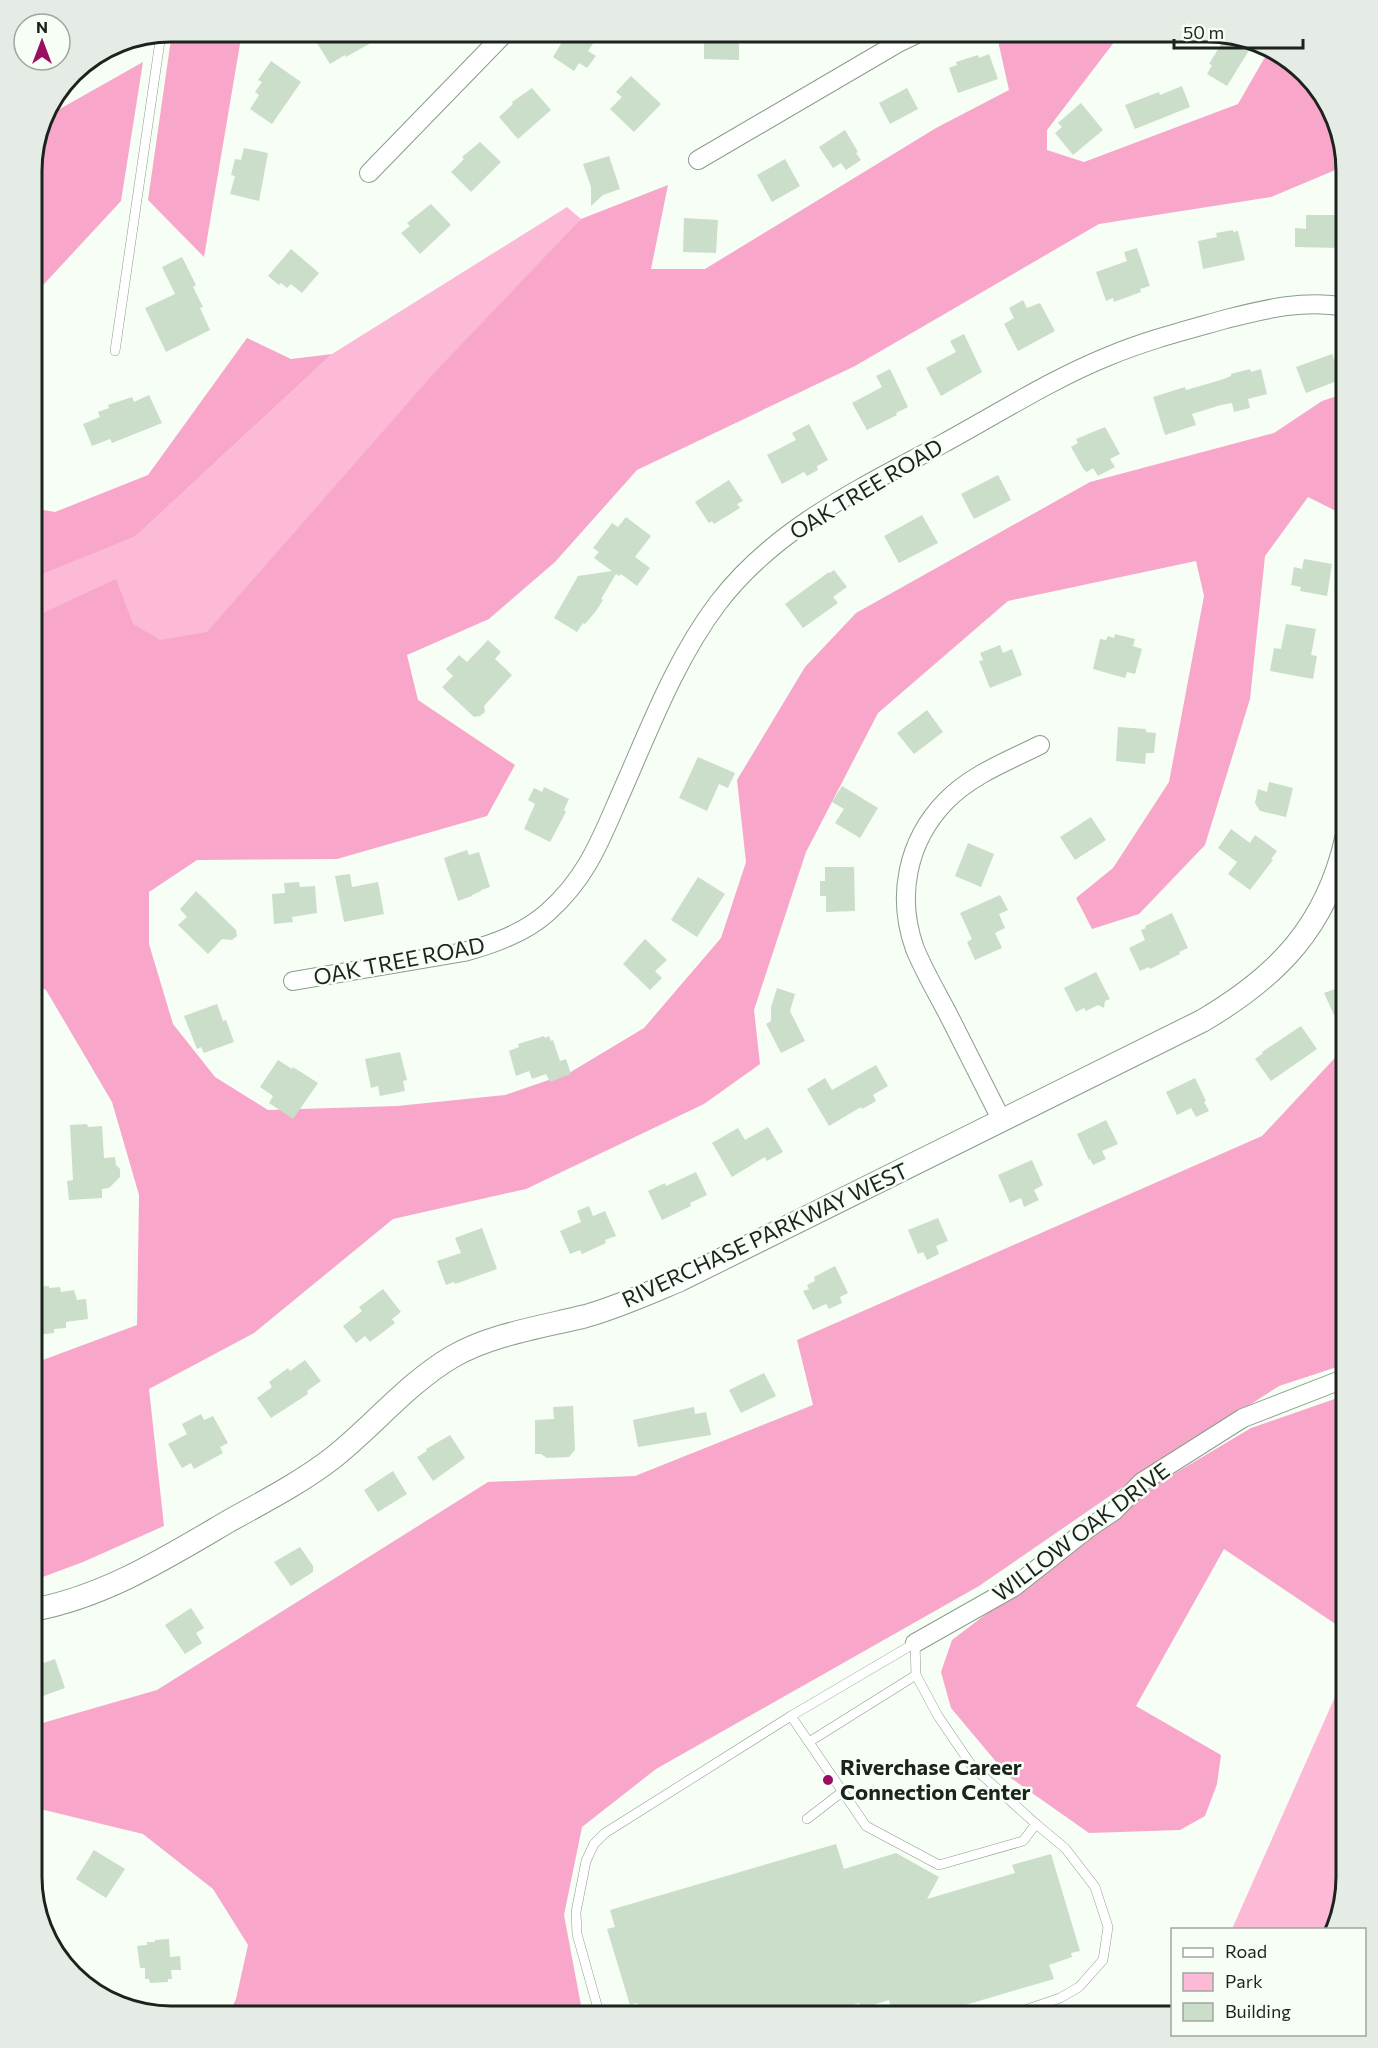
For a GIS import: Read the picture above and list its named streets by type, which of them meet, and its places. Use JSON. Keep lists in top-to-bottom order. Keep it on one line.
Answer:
{"streets":{"street":["OAK TREE ROAD","RIVERCHASE PARKWAY WEST","WILLOW OAK DRIVE"]},"places":["Riverchase Career Connection Center"],"legend":["Road","Park","Building"],"scale_bar":"50 m","north":"top"}
